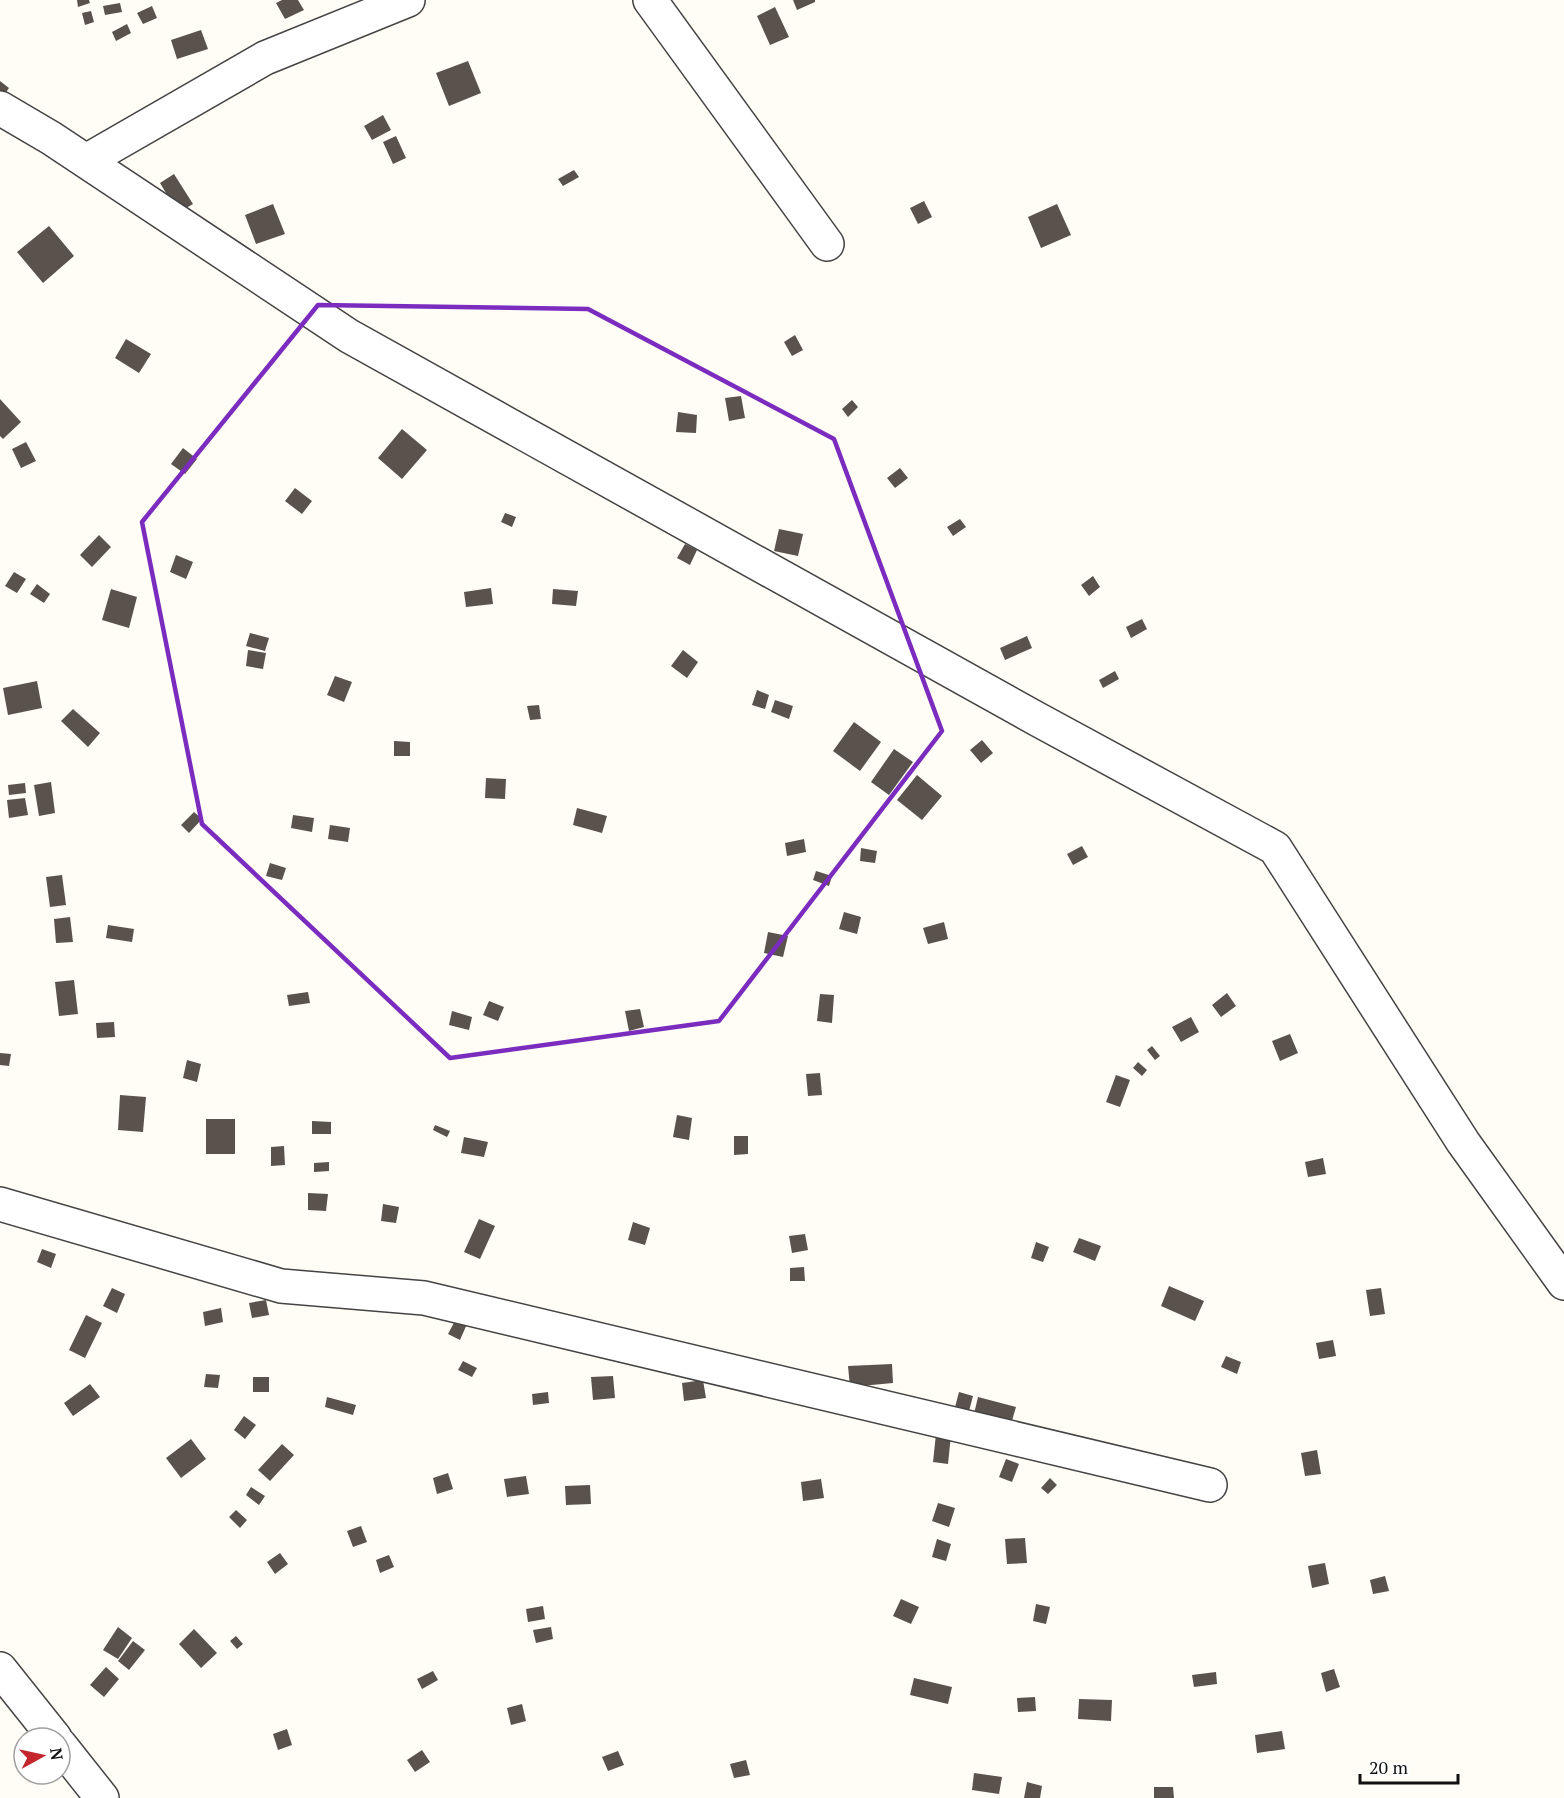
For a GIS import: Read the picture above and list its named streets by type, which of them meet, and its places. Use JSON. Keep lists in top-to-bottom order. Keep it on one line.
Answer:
{"scale_bar":"20 m","north":"right"}
